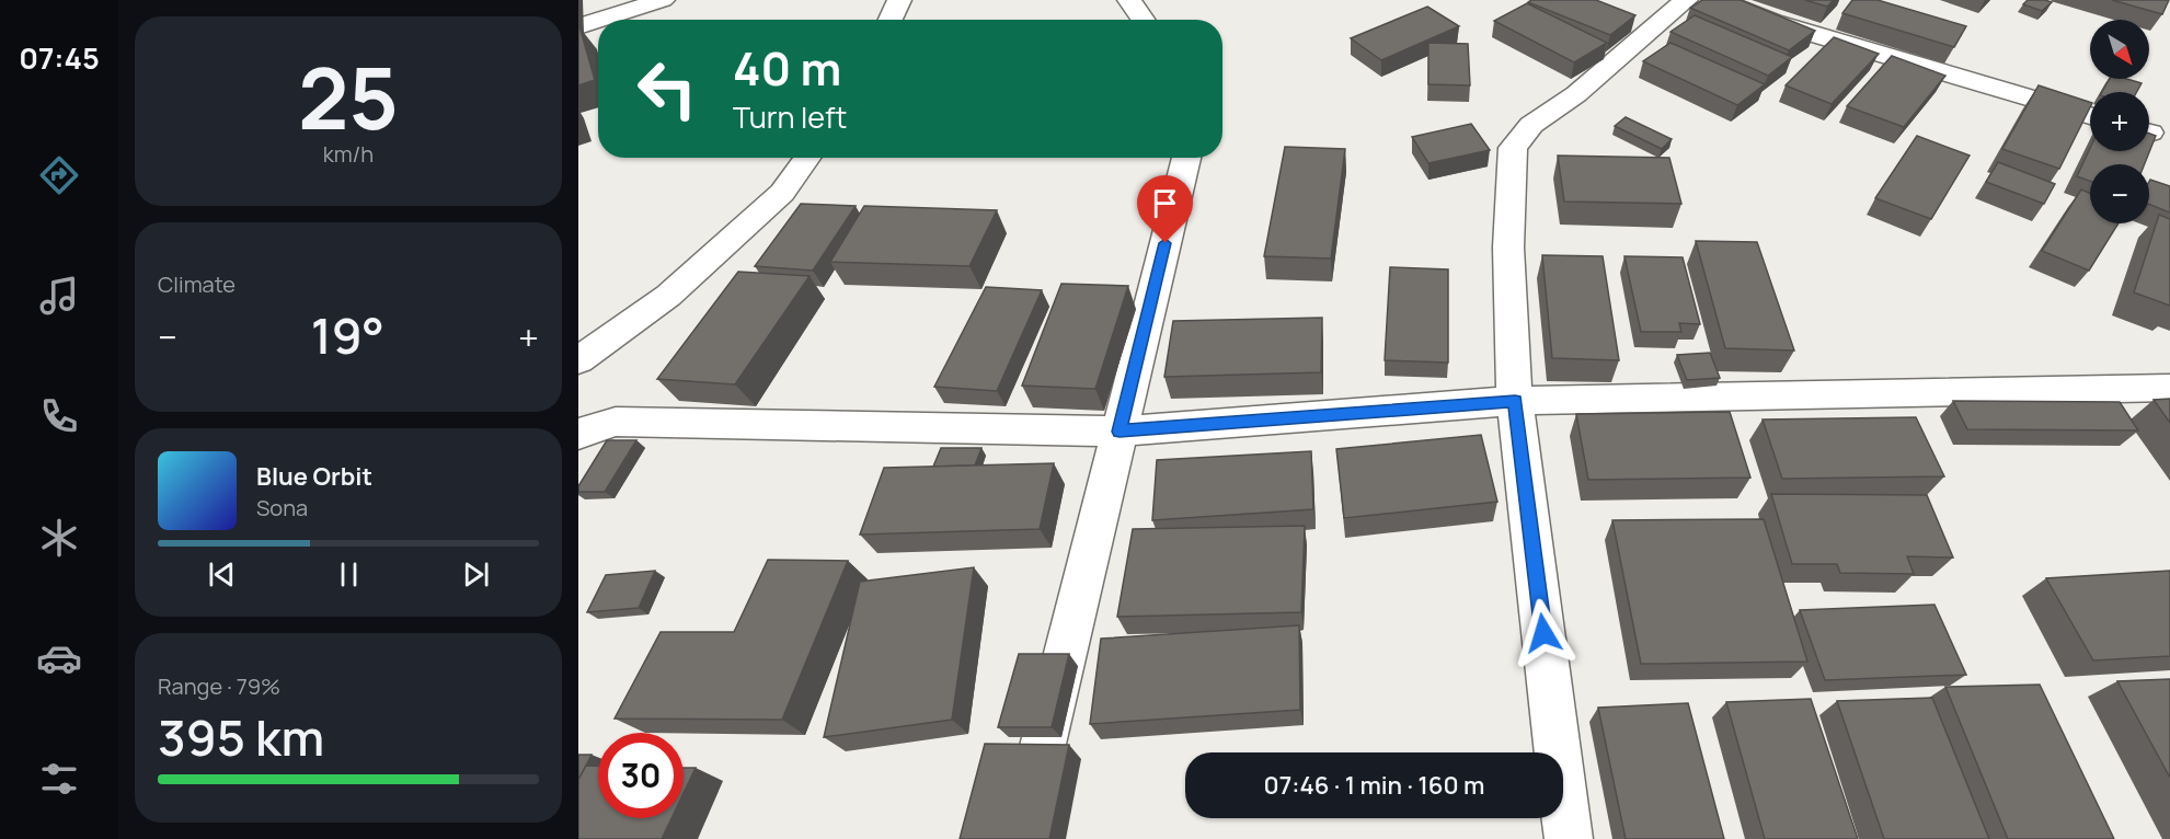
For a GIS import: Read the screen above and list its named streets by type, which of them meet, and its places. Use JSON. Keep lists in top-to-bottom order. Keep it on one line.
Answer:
{"north":"bottom right","page":{"tabs":"07:45","tile":[["25","km/h"],"Climate",["Range · 79%","395 km"]],"map_buttons":["+","−"],"turn":["40 m","Turn left"],"heat":["−","19°","+"],"song":["Blue Orbit","Sona"],"limit":"30","trip":"07:46 · 1 min · 160 m"}}
